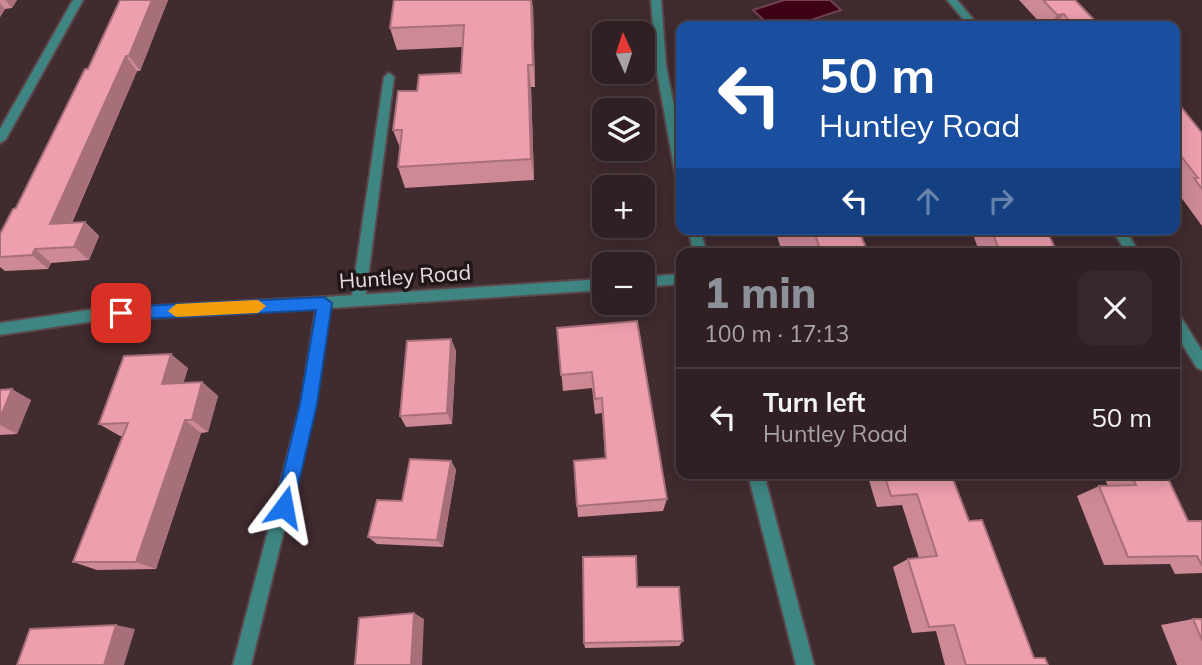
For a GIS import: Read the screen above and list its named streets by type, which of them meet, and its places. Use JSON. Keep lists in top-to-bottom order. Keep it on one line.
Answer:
{"streets":{"street":["Huntley Road"]},"north":"top","page":{"map_buttons":["+","−"],"turn":["50 m","Huntley Road"],"heading":["1 min","100 m · 17:13"],"list":[{"name":"Turn left","note":"Huntley Road","value":"50 m"}]}}
